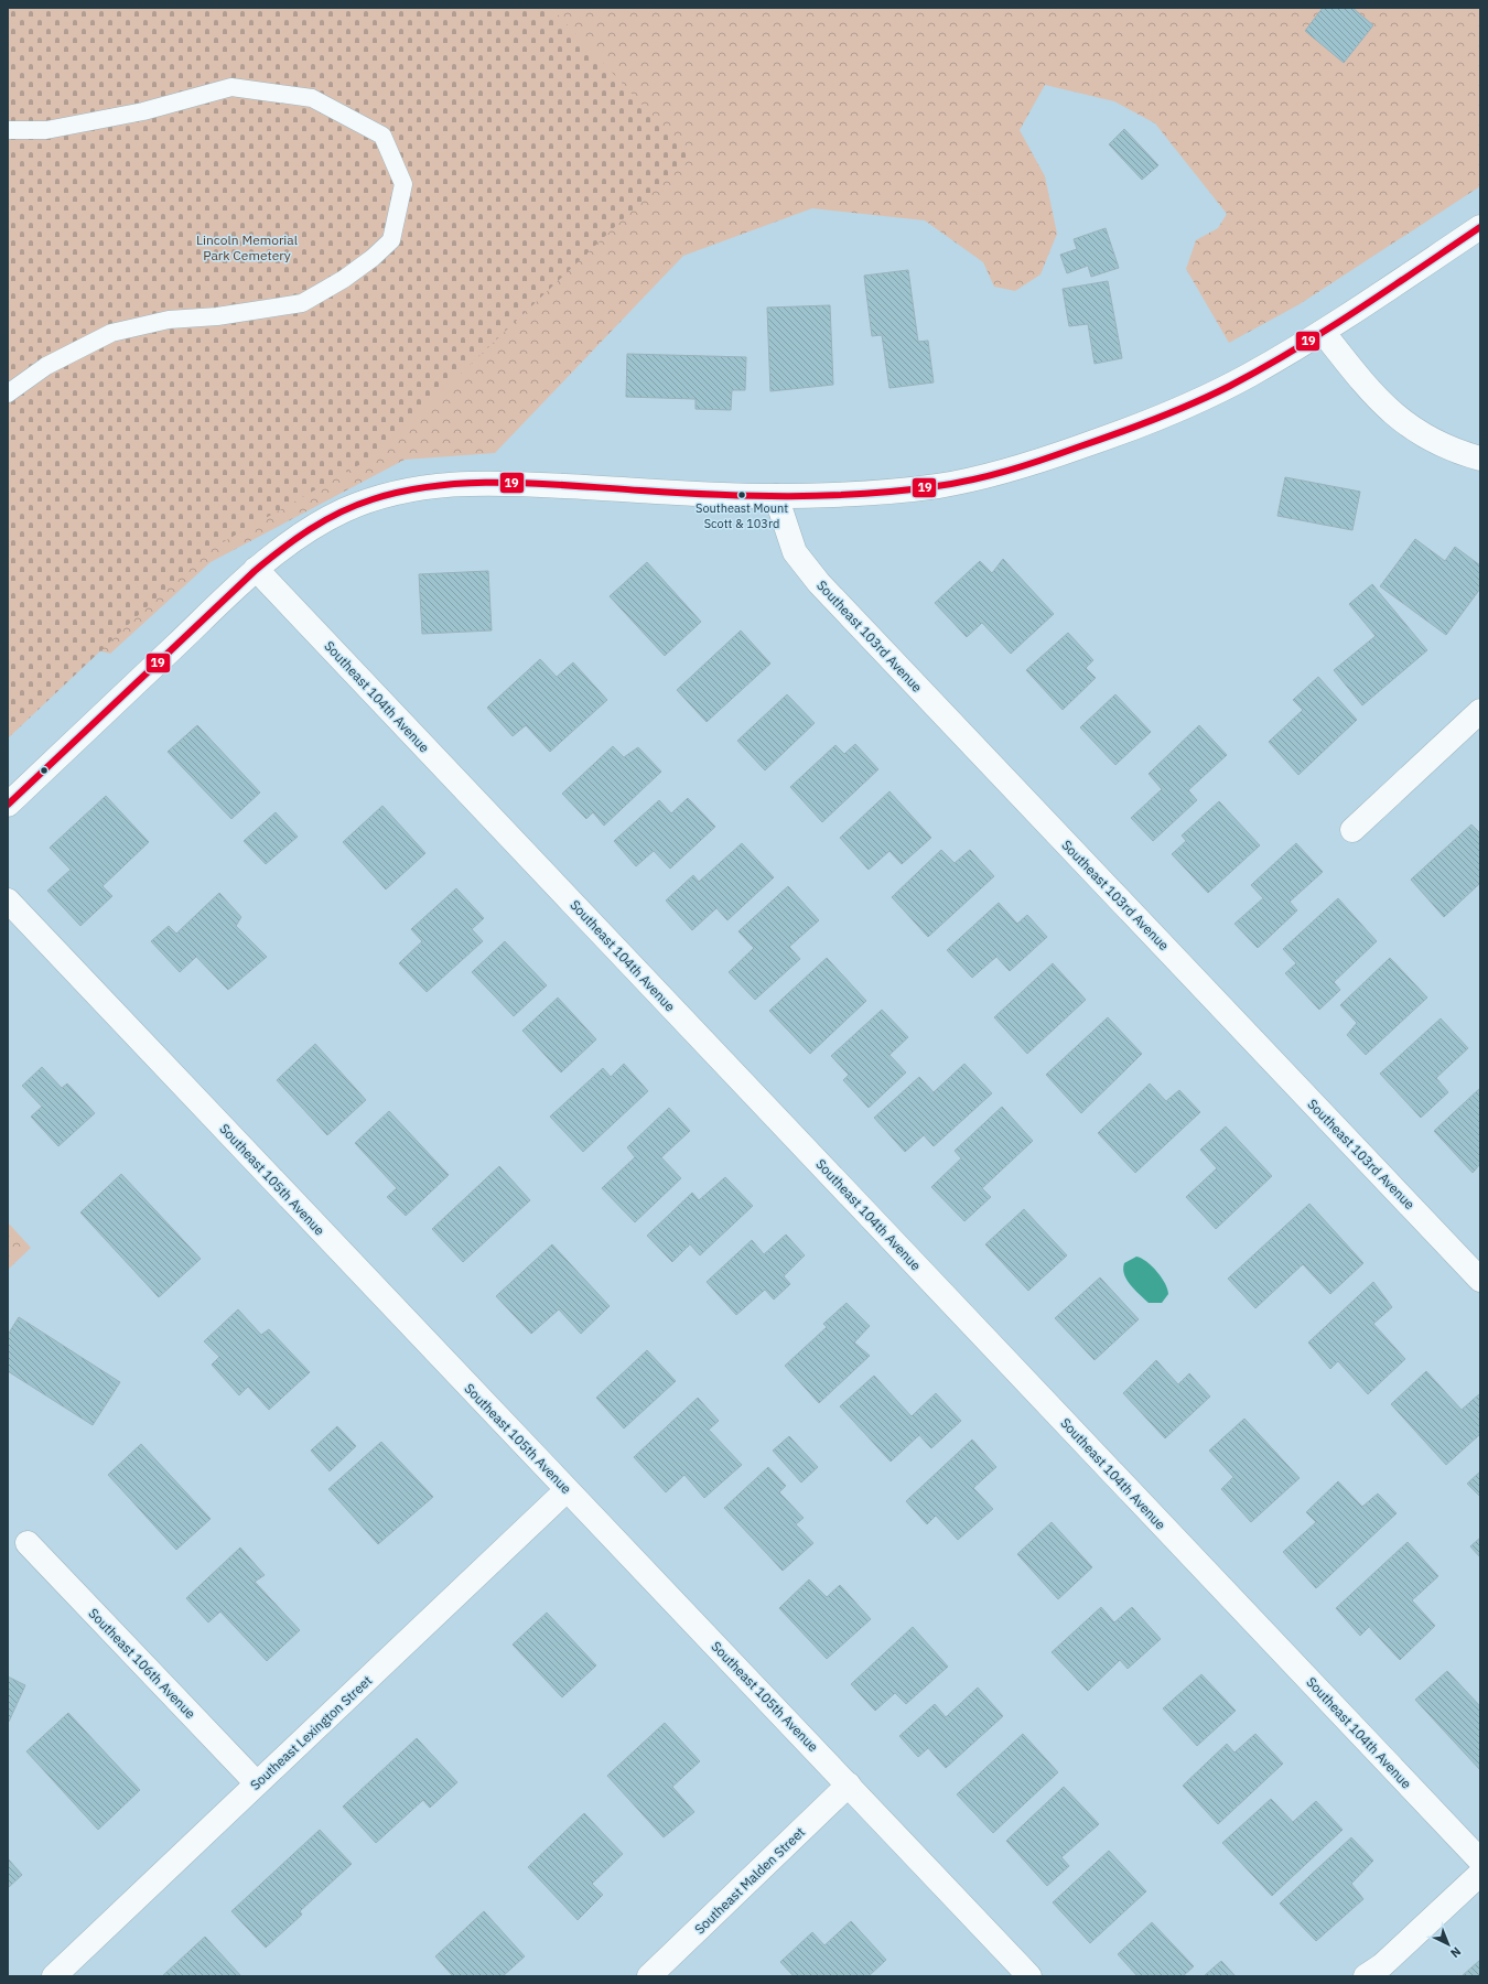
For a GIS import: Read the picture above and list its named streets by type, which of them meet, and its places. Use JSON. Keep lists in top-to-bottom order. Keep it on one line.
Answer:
{"streets":{"street":["Southeast 103rd Avenue","Southeast 104th Avenue","Southeast 105th Avenue","Southeast 106th Avenue","Southeast Lexington Street","Southeast Malden Street"]},"crossings":[["Southeast 105th Avenue","Southeast Lexington Street"],["Southeast 105th Avenue","Southeast Malden Street"],["Southeast 106th Avenue","Southeast Lexington Street"]],"parks":["Lincoln Memorial Park Cemetery"],"places":["Southeast Mount Scott & 103rd"],"lines":["transit line 19"],"north":"bottom right"}
